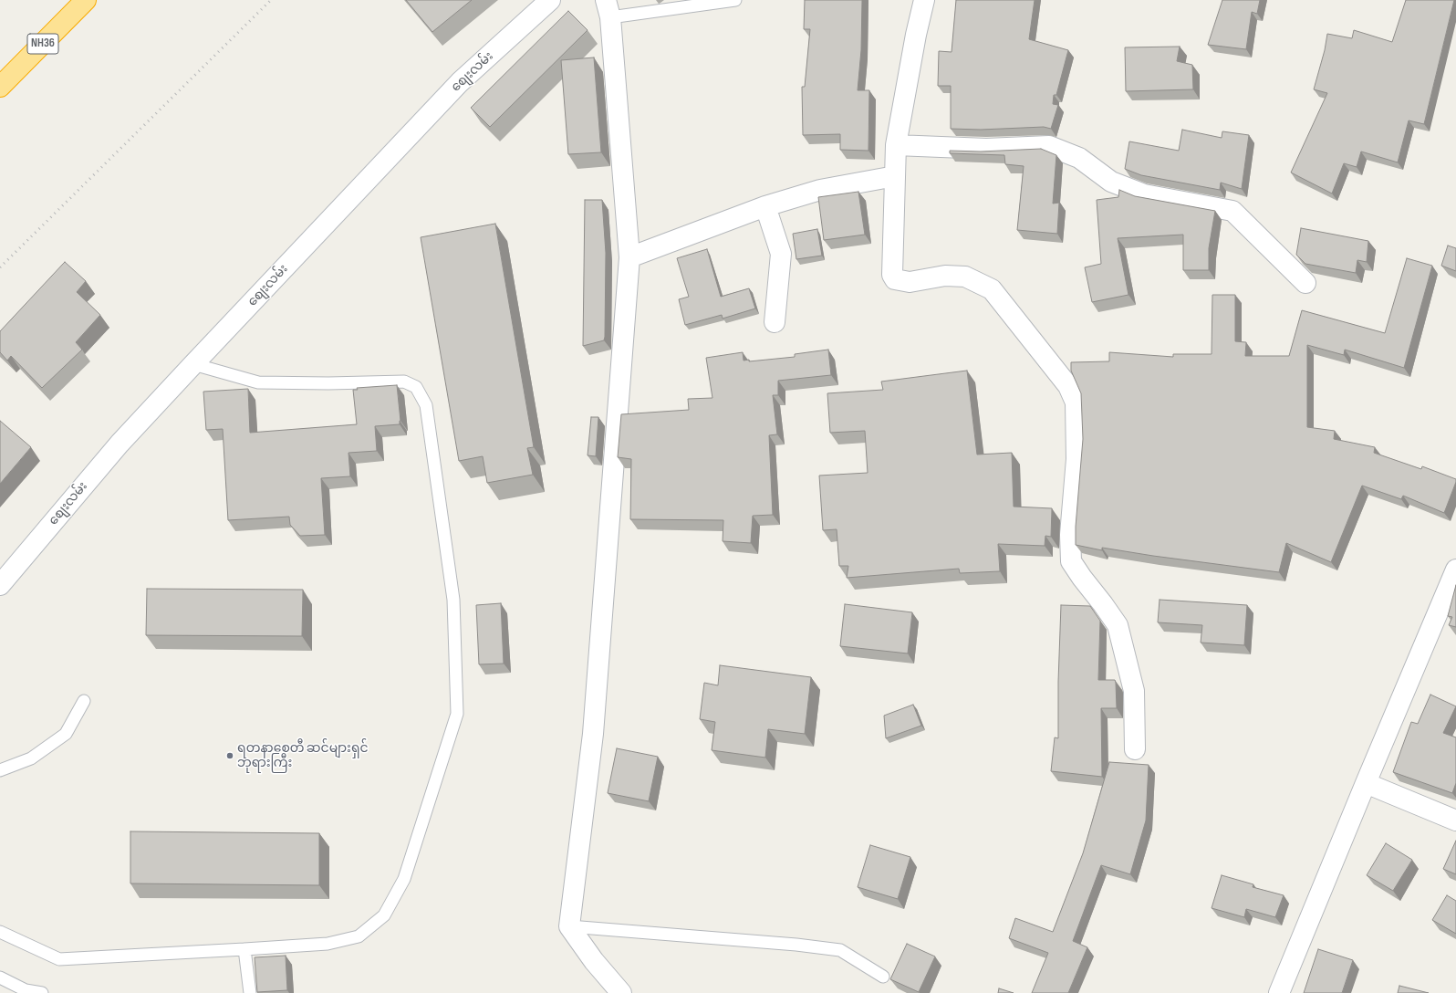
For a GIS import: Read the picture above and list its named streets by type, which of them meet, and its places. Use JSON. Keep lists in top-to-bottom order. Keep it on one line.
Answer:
{"streets":{"highway":["NH36"],"street":["စျေးလမ်း"]},"places":["ရတနာစေတီ ဆင်များရှင် ဘုရားကြီး"]}
